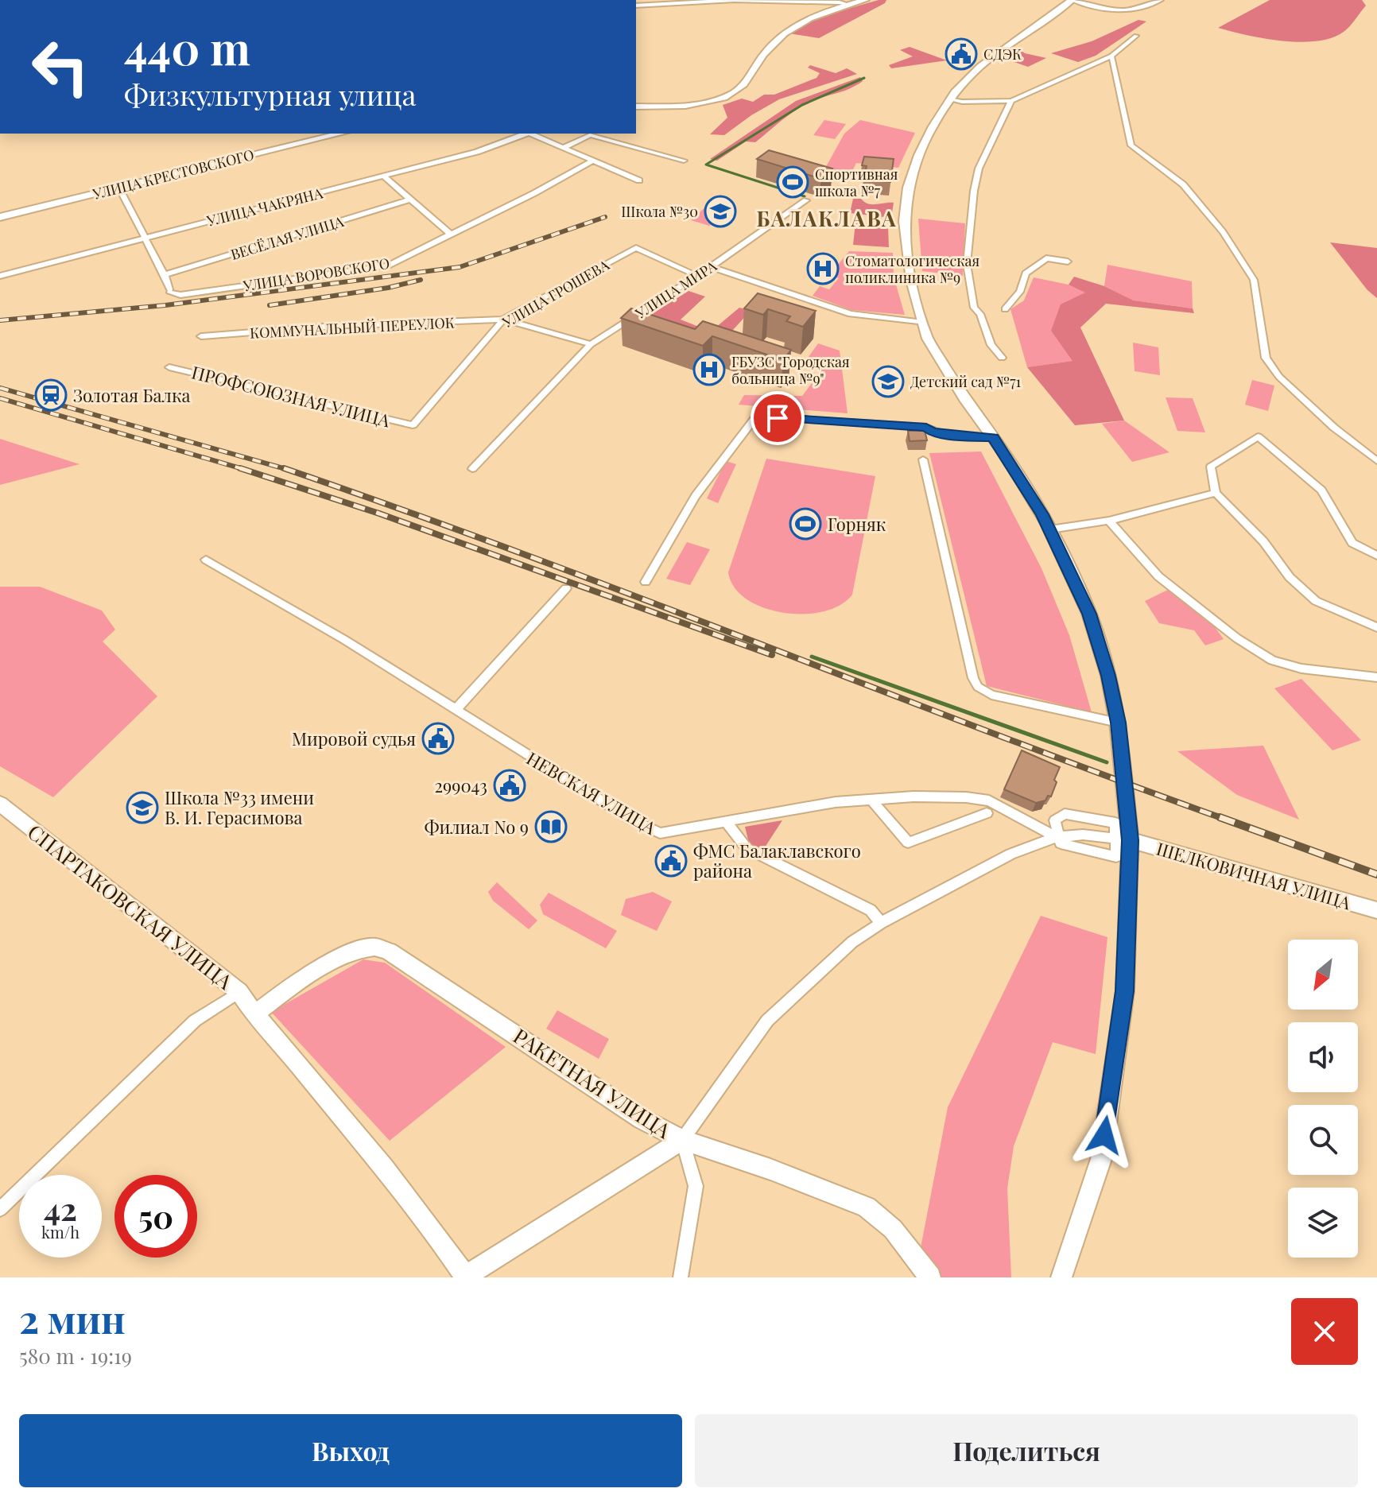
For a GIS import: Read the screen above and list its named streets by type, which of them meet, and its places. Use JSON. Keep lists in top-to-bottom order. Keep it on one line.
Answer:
{"streets":{"main road":["УЛИЦА КРЕСТОВСКОГО","ШЕЛКОВИЧНАЯ УЛИЦА","СПАРТАКОВСКАЯ УЛИЦА","РАКЕТНАЯ УЛИЦА"],"street":["УЛИЦА ЧАКРЯНА","ВЕСЁЛАЯ УЛИЦА","УЛИЦА ВОРОВСКОГО","УЛИЦА МИРА","УЛИЦА ГРОШЕВА","КОММУНАЛЬНЫЙ ПЕРЕУЛОК","ПРОФСОЮЗНАЯ УЛИЦА","НЕВСКАЯ УЛИЦА"]},"crossings":[["ВЕСЁЛАЯ УЛИЦА","УЛИЦА ВОРОВСКОГО"],["УЛИЦА МИРА","УЛИЦА ГРОШЕВА"],["УЛИЦА ГРОШЕВА","КОММУНАЛЬНЫЙ ПЕРЕУЛОК"],["УЛИЦА ГРОШЕВА","ПРОФСОЮЗНАЯ УЛИЦА"],["НЕВСКАЯ УЛИЦА","ШЕЛКОВИЧНАЯ УЛИЦА"],["СПАРТАКОВСКАЯ УЛИЦА","РАКЕТНАЯ УЛИЦА"]],"districts":["БАЛАКЛАВА"],"places":{"public building":["СДЭК","Мировой судья","299043","ФМС Балаклавского района"],"sports":["Спортивная школа №7","Горняк"],"school or university":["Школа №30","Детский сад №71","Школа №33 имени В. И. Герасимова"],"hospital":["Стоматологическая поликлиника №9","ГБУЗС \"Городская больница №9\""],"station":["Золотая Балка"],"library":["Филиал No 9"]},"north":"bottom left","page":{"turn":["440 m","Физкультурная улица"],"speed":"42 km/h","limit":"50","heading":["2 мин","580 m · 19:19"],"buttons":["Выход","Поделиться"]}}
